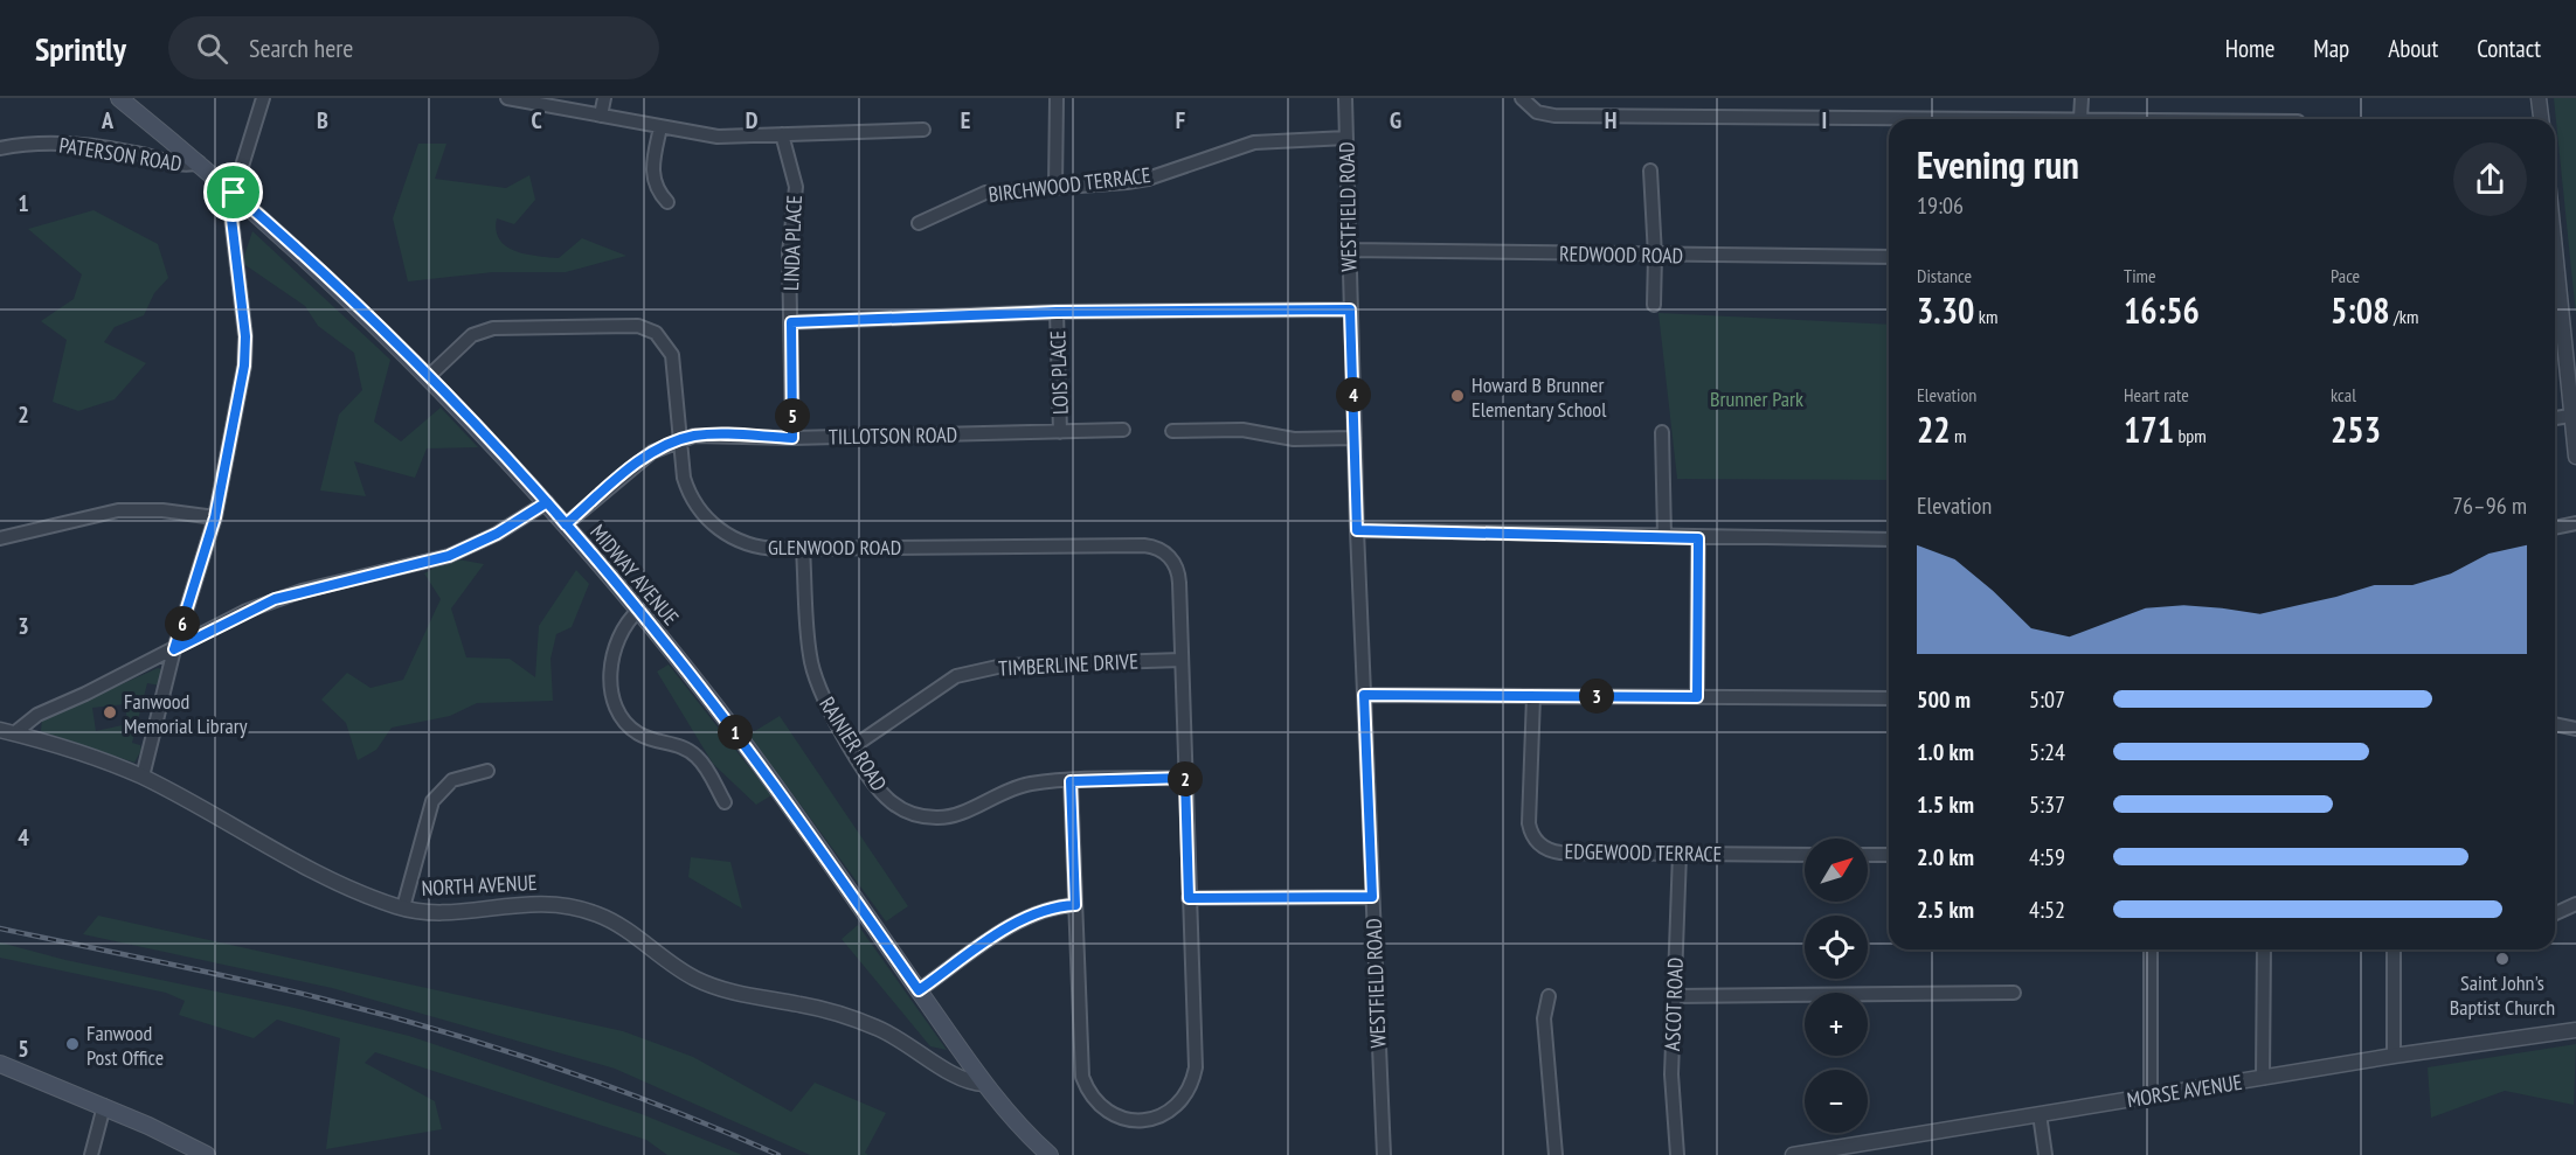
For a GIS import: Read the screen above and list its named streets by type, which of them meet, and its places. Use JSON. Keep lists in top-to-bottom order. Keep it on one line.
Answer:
{"streets":{"main road":["MIDWAY AVENUE","NORTH AVENUE"],"street":["PATERSON ROAD","BIRCHWOOD TERRACE","WESTFIELD ROAD","LINDA PLACE","REDWOOD ROAD","LOIS PLACE","TILLOTSON ROAD","GLENWOOD ROAD","TIMBERLINE DRIVE","RAINIER ROAD","EDGEWOOD TERRACE","ASCOT ROAD","MORSE AVENUE"]},"crossings":[["PATERSON ROAD","MIDWAY AVENUE"],["BIRCHWOOD TERRACE","WESTFIELD ROAD"],["WESTFIELD ROAD","REDWOOD ROAD"],["LINDA PLACE","TILLOTSON ROAD"],["LOIS PLACE","TILLOTSON ROAD"],["TILLOTSON ROAD","GLENWOOD ROAD"],["TILLOTSON ROAD","MIDWAY AVENUE"],["GLENWOOD ROAD","MIDWAY AVENUE"],["GLENWOOD ROAD","TIMBERLINE DRIVE"],["GLENWOOD ROAD","RAINIER ROAD"],["MIDWAY AVENUE","NORTH AVENUE"],["TIMBERLINE DRIVE","RAINIER ROAD"],["EDGEWOOD TERRACE","ASCOT ROAD"]],"parks":["Brunner Park"],"places":["Howard B Brunner Elementary School","Fanwood Memorial Library","Saint John's Baptist Church","Fanwood Post Office"],"north":"top right","page":{"header":"Sprintly","search":"Search here","nav":["Home","Map","About","Contact"],"heading":["Evening run","19:06"],"stats":[["Distance","3.30 km"],["Time","16:56"],["Pace","5:08 /km"],["Elevation","22 m"],["Heart rate","171 bpm"],["kcal","253"]],"pins":["4","5","6","3","1","2"],"chart":["Elevation","76–96 m"],"list":[{"name":"500 m","note":"5:07"},{"name":"1.0 km","note":"5:24"},{"name":"1.5 km","note":"5:37"},{"name":"2.0 km","note":"4:59"},{"name":"2.5 km","note":"4:52"}],"map_buttons":["+","−"]},"grid":{"columns":["A","B","C","D","E","F","G","H","I"],"rows":["1","2","3","4","5"]}}
